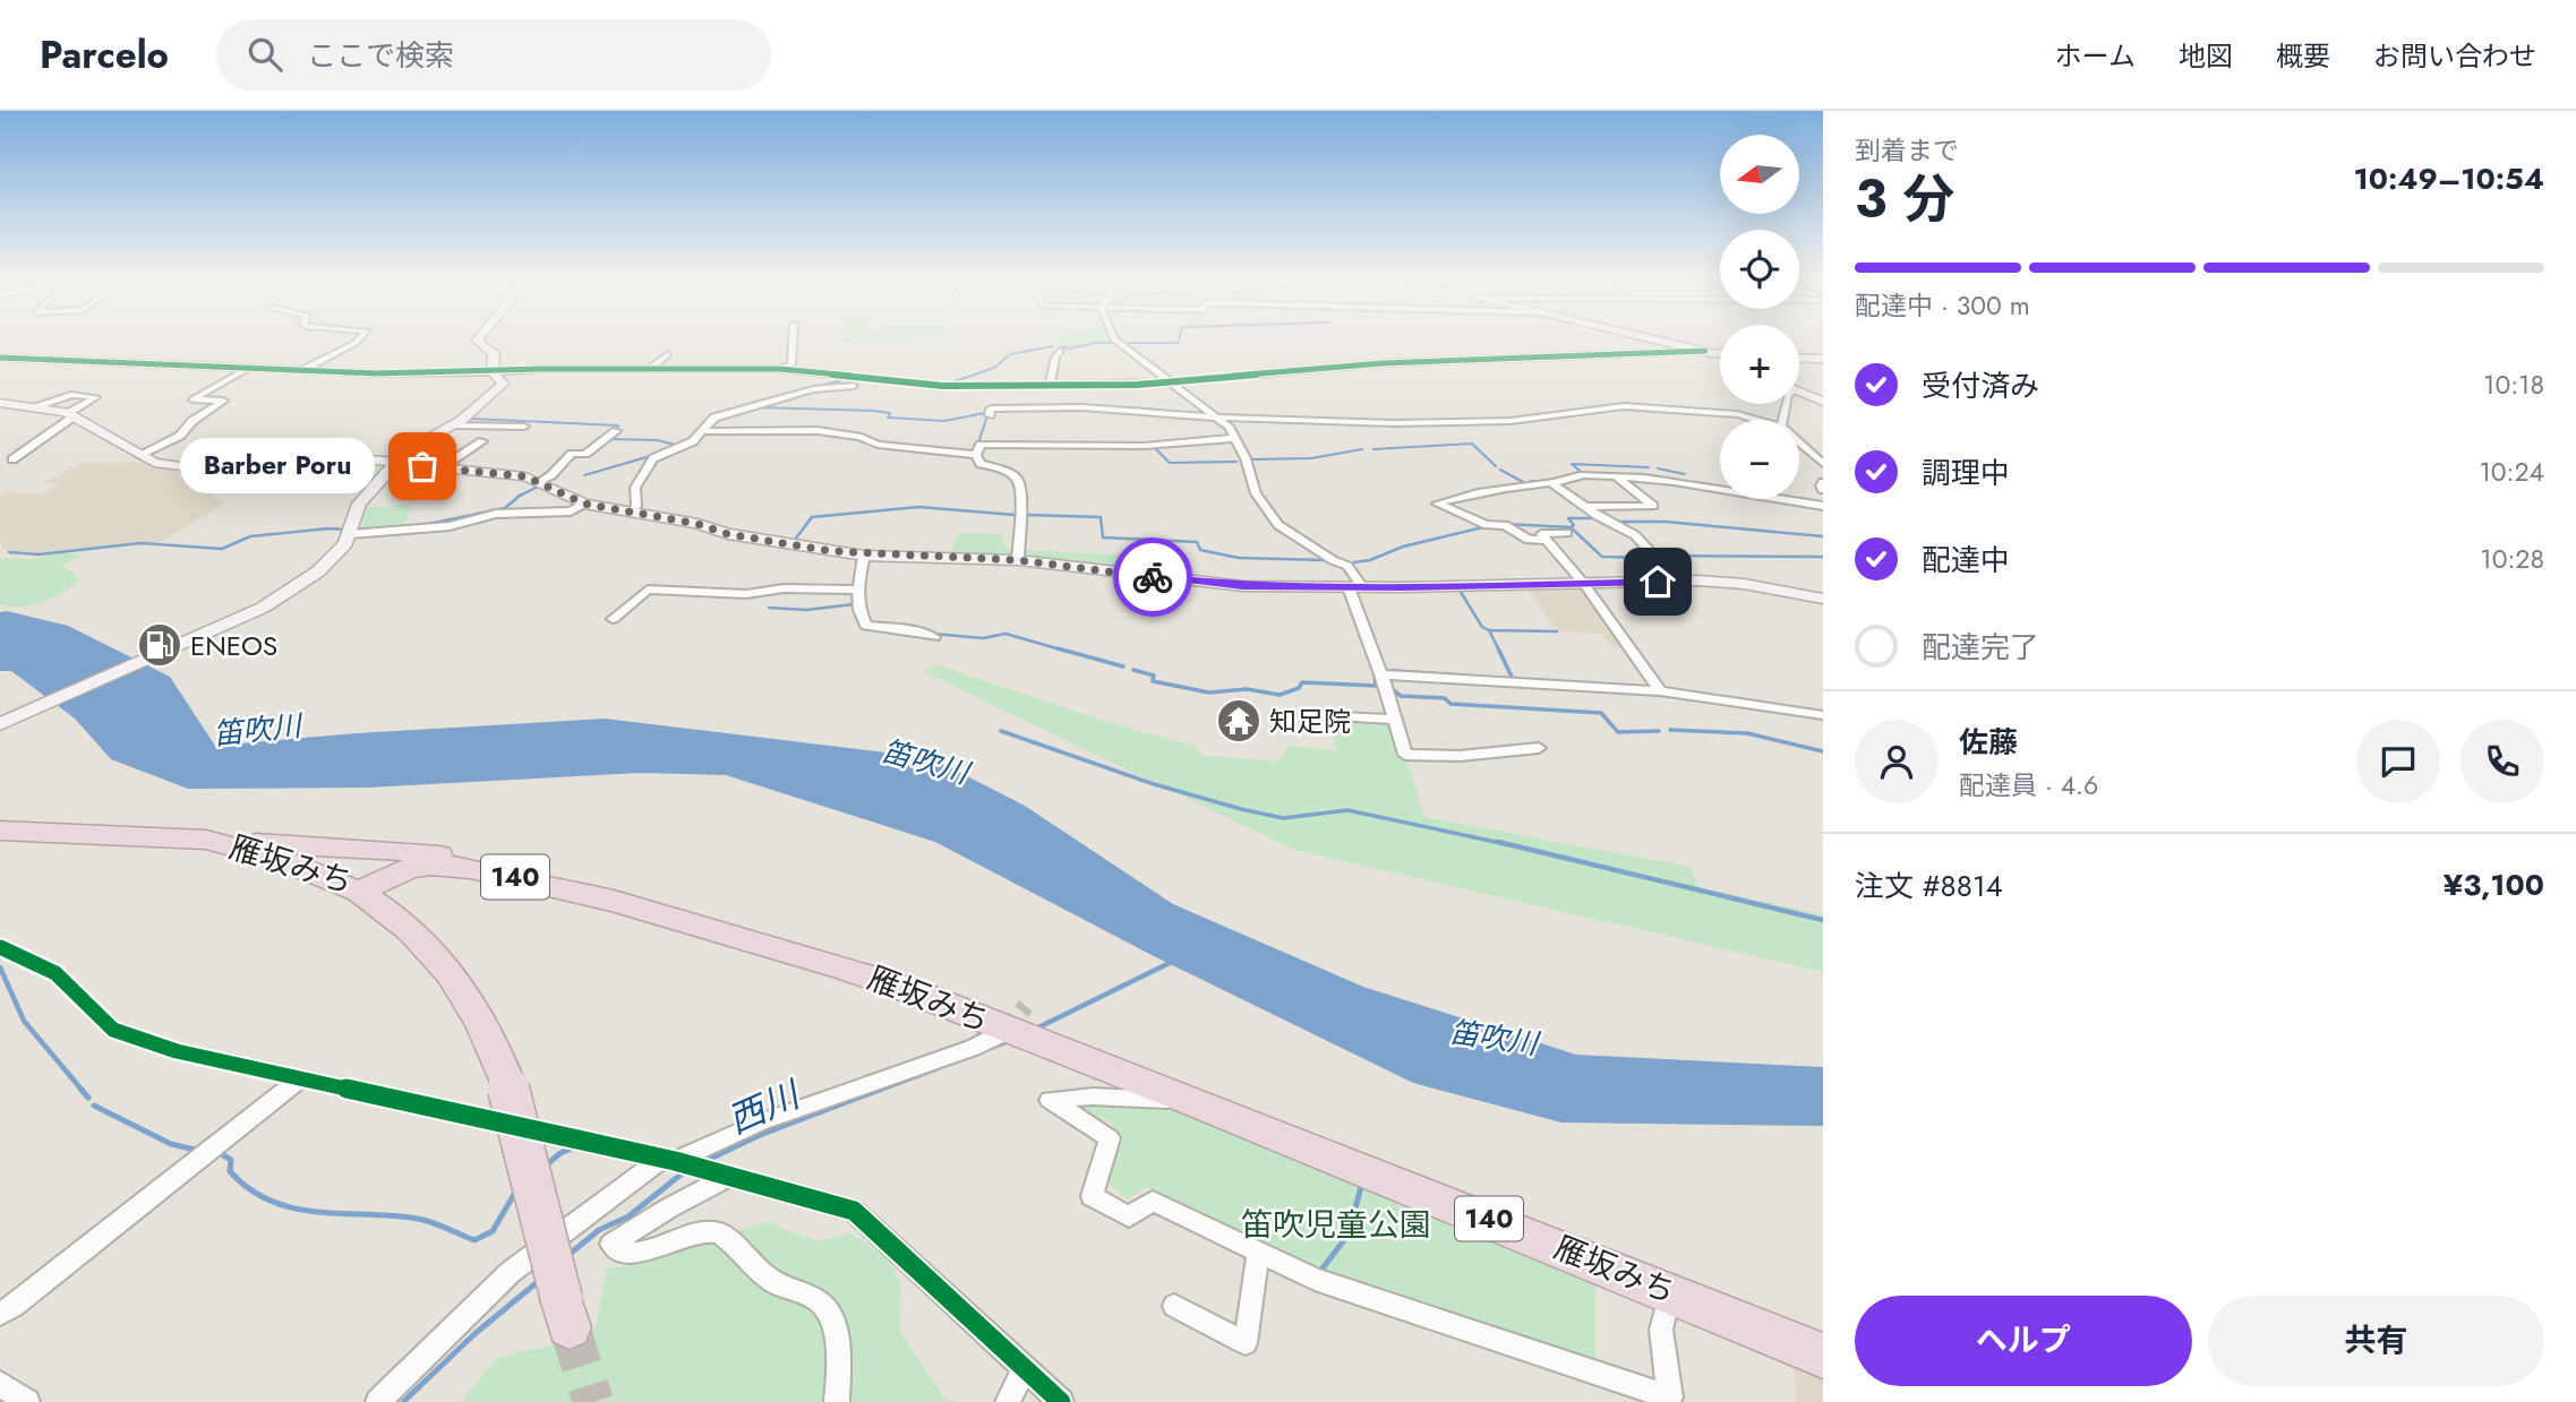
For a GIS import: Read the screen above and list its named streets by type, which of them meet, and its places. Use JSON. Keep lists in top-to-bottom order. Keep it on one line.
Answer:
{"streets":{"highway":["雁坂みち","140"]},"water":["笛吹川","西川"],"parks":["笛吹児童公園"],"places":{"other":["Barber Poru"],"fuel station":["ENEOS"],"temple":["知足院"]},"north":"left","page":{"header":"Parcelo","search":"ここで検索","nav":["ホーム","地図","概要","お問い合わせ"],"heading":["3 分","到着まで","10:49–10:54"],"panel":["佐藤","配達員 · 4.6","注文 #8814","¥3,100"],"map_buttons":["+","−"],"bar":"配達中 · 300 m","list":[["受付済み","10:18"],["調理中","10:24"],["配達中","10:28"],"配達完了"],"bubble":"Barber Poru","buttons":["ヘルプ","共有"]}}
